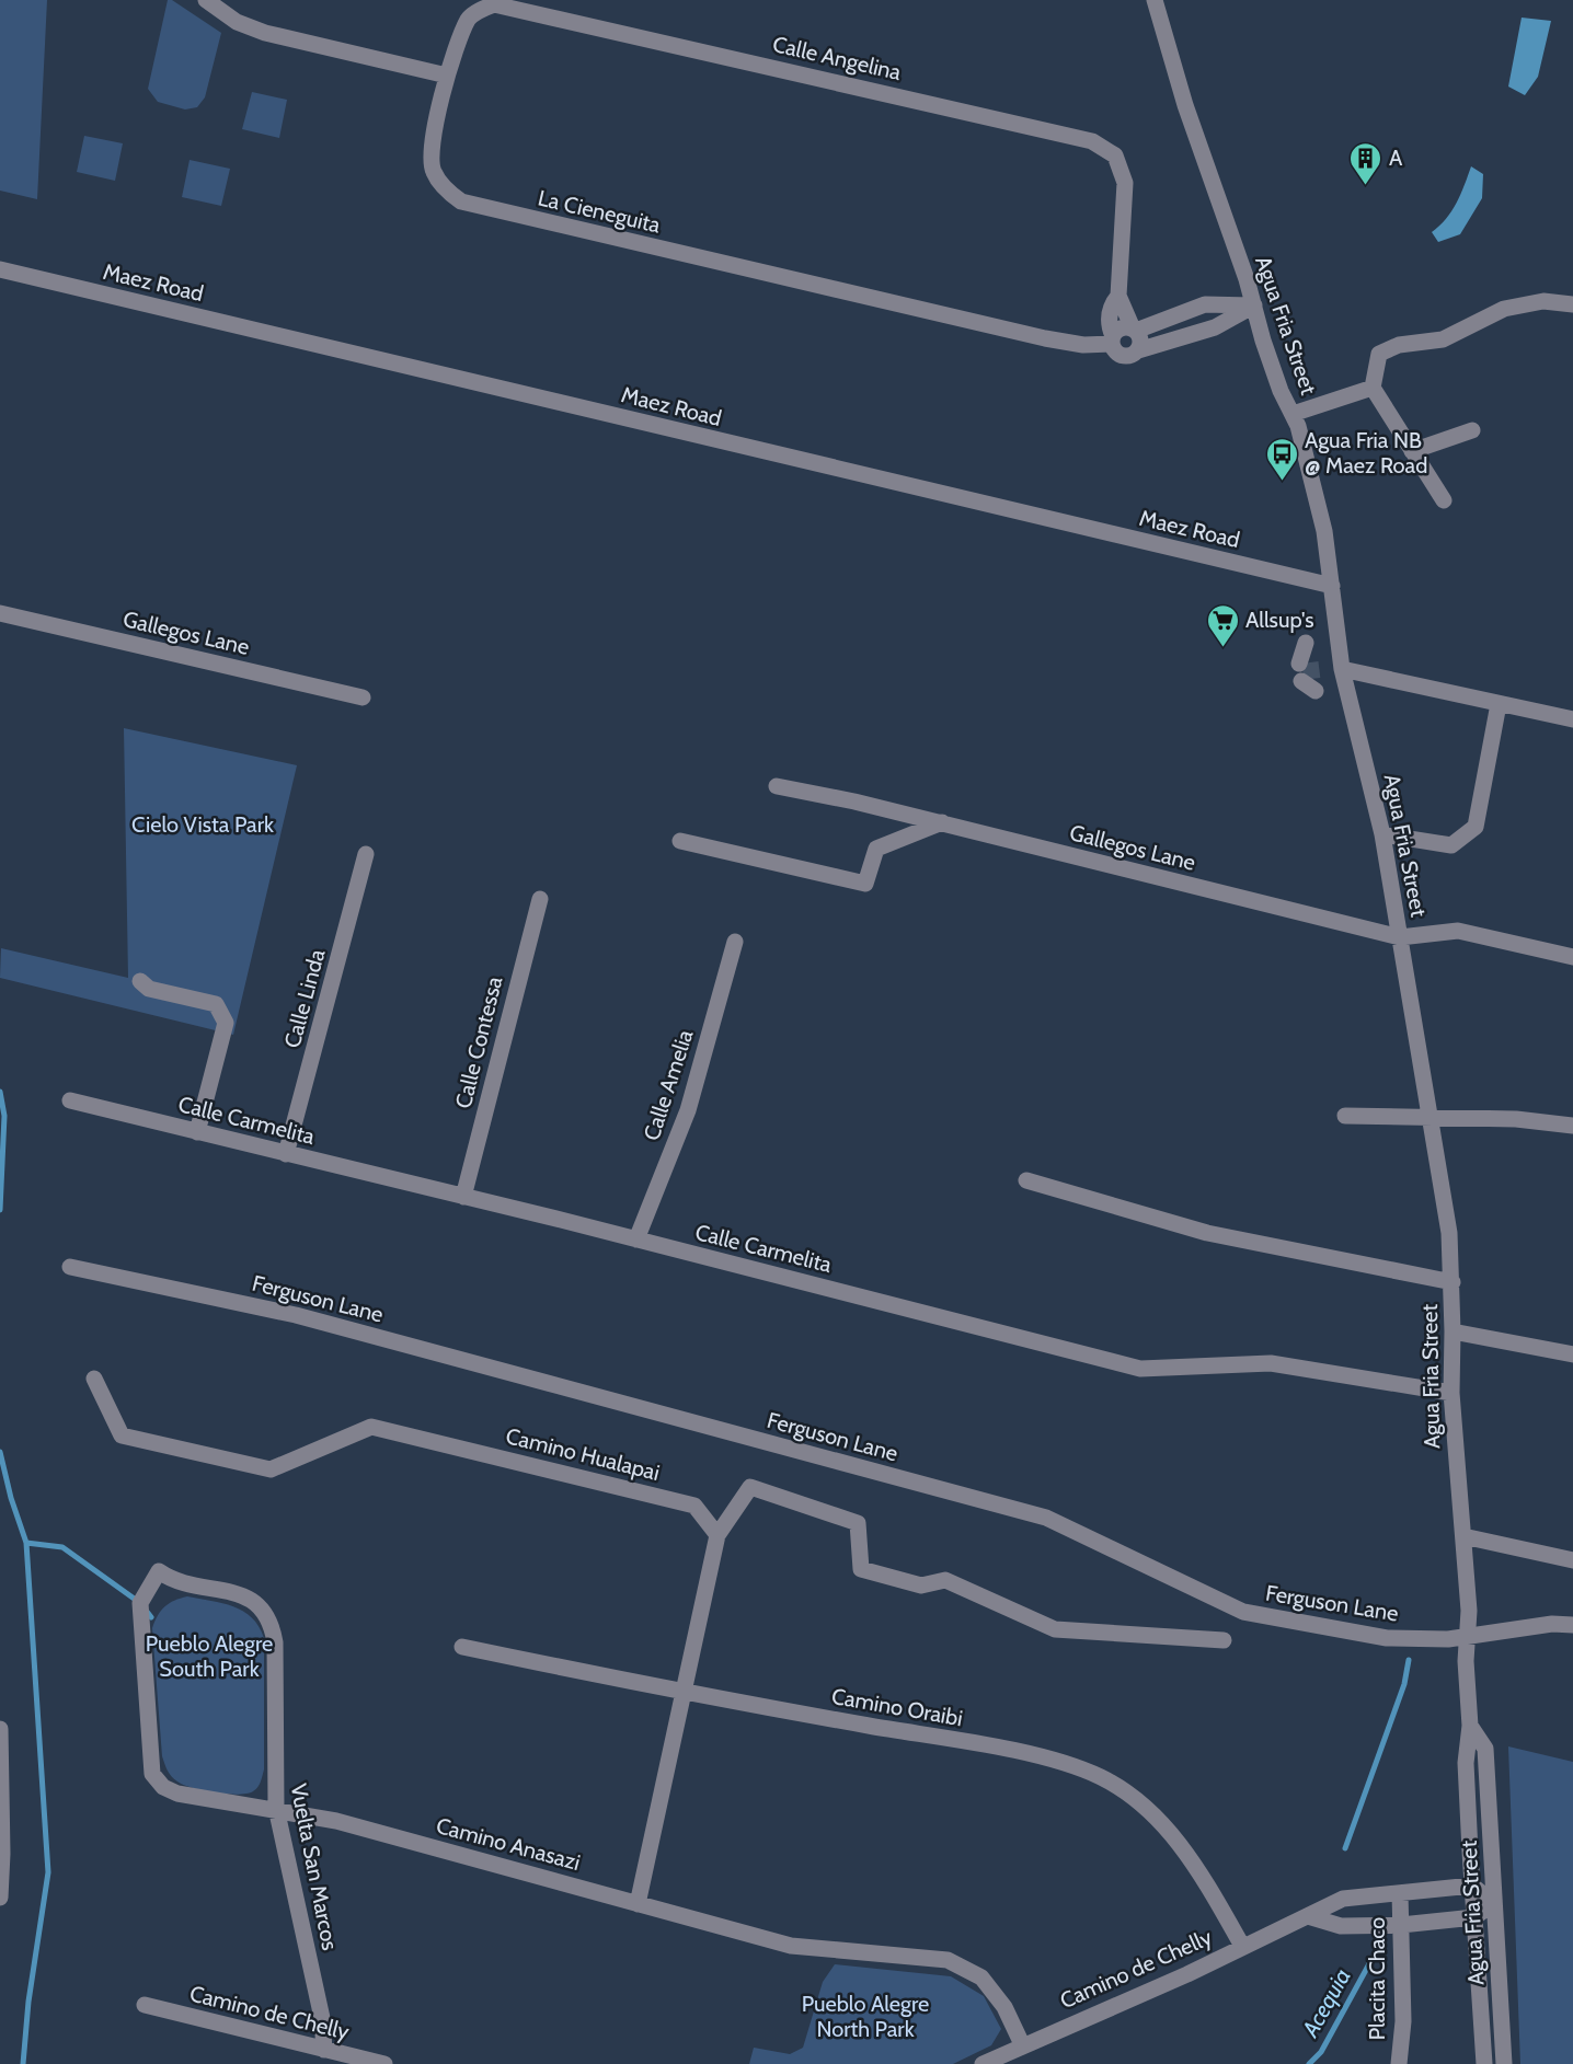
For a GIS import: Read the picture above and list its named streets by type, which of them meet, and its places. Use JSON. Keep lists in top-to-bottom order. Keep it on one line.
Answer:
{"streets":{"street":["Calle Angelina","La Cieneguita","Maez Road","Agua Fria Street","Gallegos Lane","Calle Linda","Calle Contessa","Calle Amelia","Calle Carmelita","Ferguson Lane","Camino Hualapai","Camino Oraibi","Camino Anasazi","Vuelta San Marcos","Camino de Chelly","Placita Chaco"]},"crossings":[["Calle Angelina","La Cieneguita"],["Maez Road","Agua Fria Street"],["Agua Fria Street","Gallegos Lane"],["Agua Fria Street","Calle Carmelita"],["Agua Fria Street","Ferguson Lane"],["Agua Fria Street","Camino de Chelly"],["Calle Linda","Calle Carmelita"],["Calle Contessa","Calle Carmelita"],["Calle Amelia","Calle Carmelita"],["Camino Oraibi","Camino de Chelly"],["Camino Anasazi","Vuelta San Marcos"],["Camino Anasazi","Camino de Chelly"],["Vuelta San Marcos","Camino de Chelly"],["Camino de Chelly","Placita Chaco"]],"water":["Acequia"],"parks":["Cielo Vista Park","Pueblo Alegre South Park","Pueblo Alegre North Park"],"places":{"building":["A"],"bus stop":["Agua Fria NB @ Maez Road"],"supermarket":["Allsup's"]}}
